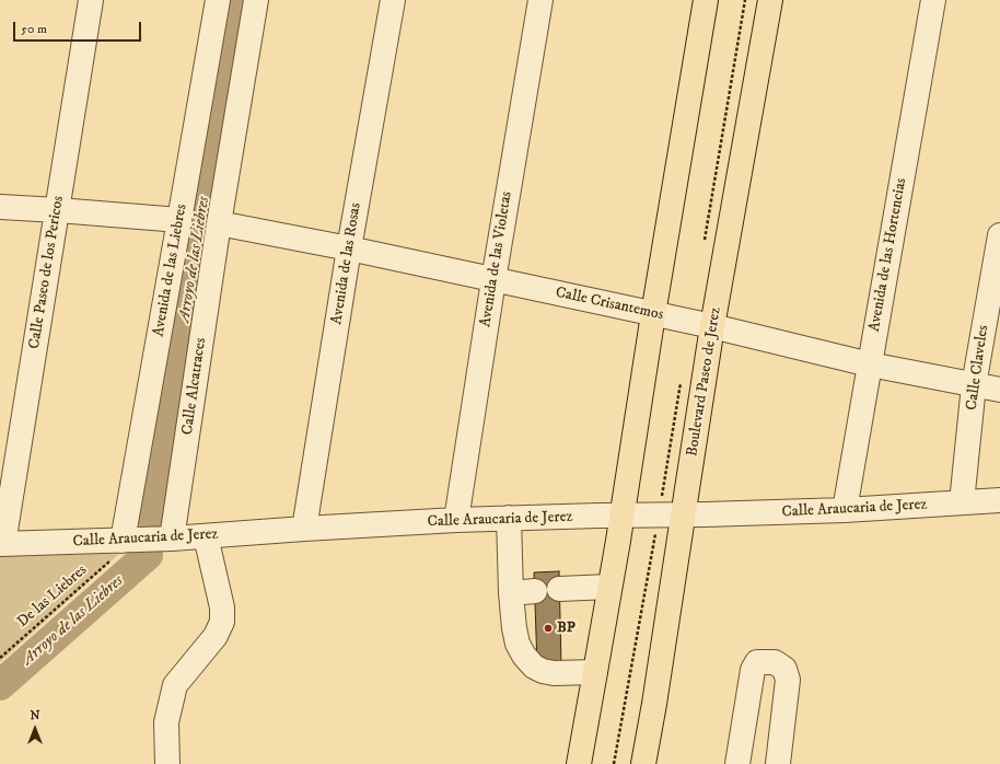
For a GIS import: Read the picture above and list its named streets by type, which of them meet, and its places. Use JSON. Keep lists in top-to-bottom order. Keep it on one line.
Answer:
{"streets":{"main road":["Boulevard Paseo de Jerez"],"street":["Avenida de las Hortencias","Avenida de las Violetas","Avenida de las Rosas","Avenida de las Liebres","Calle Paseo de los Pericos","Calle Crisantemos","Calle Claveles","Calle Alcatraces","Calle Araucaria de Jerez"],"path":["De las Liebres"]},"crossings":[["Avenida de las Hortencias","Calle Crisantemos"],["Avenida de las Hortencias","Calle Araucaria de Jerez"],["Avenida de las Violetas","Calle Crisantemos"],["Avenida de las Violetas","Calle Araucaria de Jerez"],["Avenida de las Rosas","Calle Crisantemos"],["Avenida de las Rosas","Calle Araucaria de Jerez"],["Avenida de las Liebres","Calle Araucaria de Jerez"],["Avenida de las Liebres","De las Liebres"],["Calle Paseo de los Pericos","Calle Araucaria de Jerez"],["Calle Crisantemos","Calle Claveles"],["Calle Crisantemos","Boulevard Paseo de Jerez"],["Calle Crisantemos","Calle Alcatraces"],["Calle Claveles","Calle Araucaria de Jerez"],["Boulevard Paseo de Jerez","Calle Araucaria de Jerez"],["Calle Alcatraces","Calle Araucaria de Jerez"],["Calle Araucaria de Jerez","De las Liebres"]],"water":["Arroyo de las Liebres"],"places":["BP"],"scale_bar":"50 m","north":"top"}
